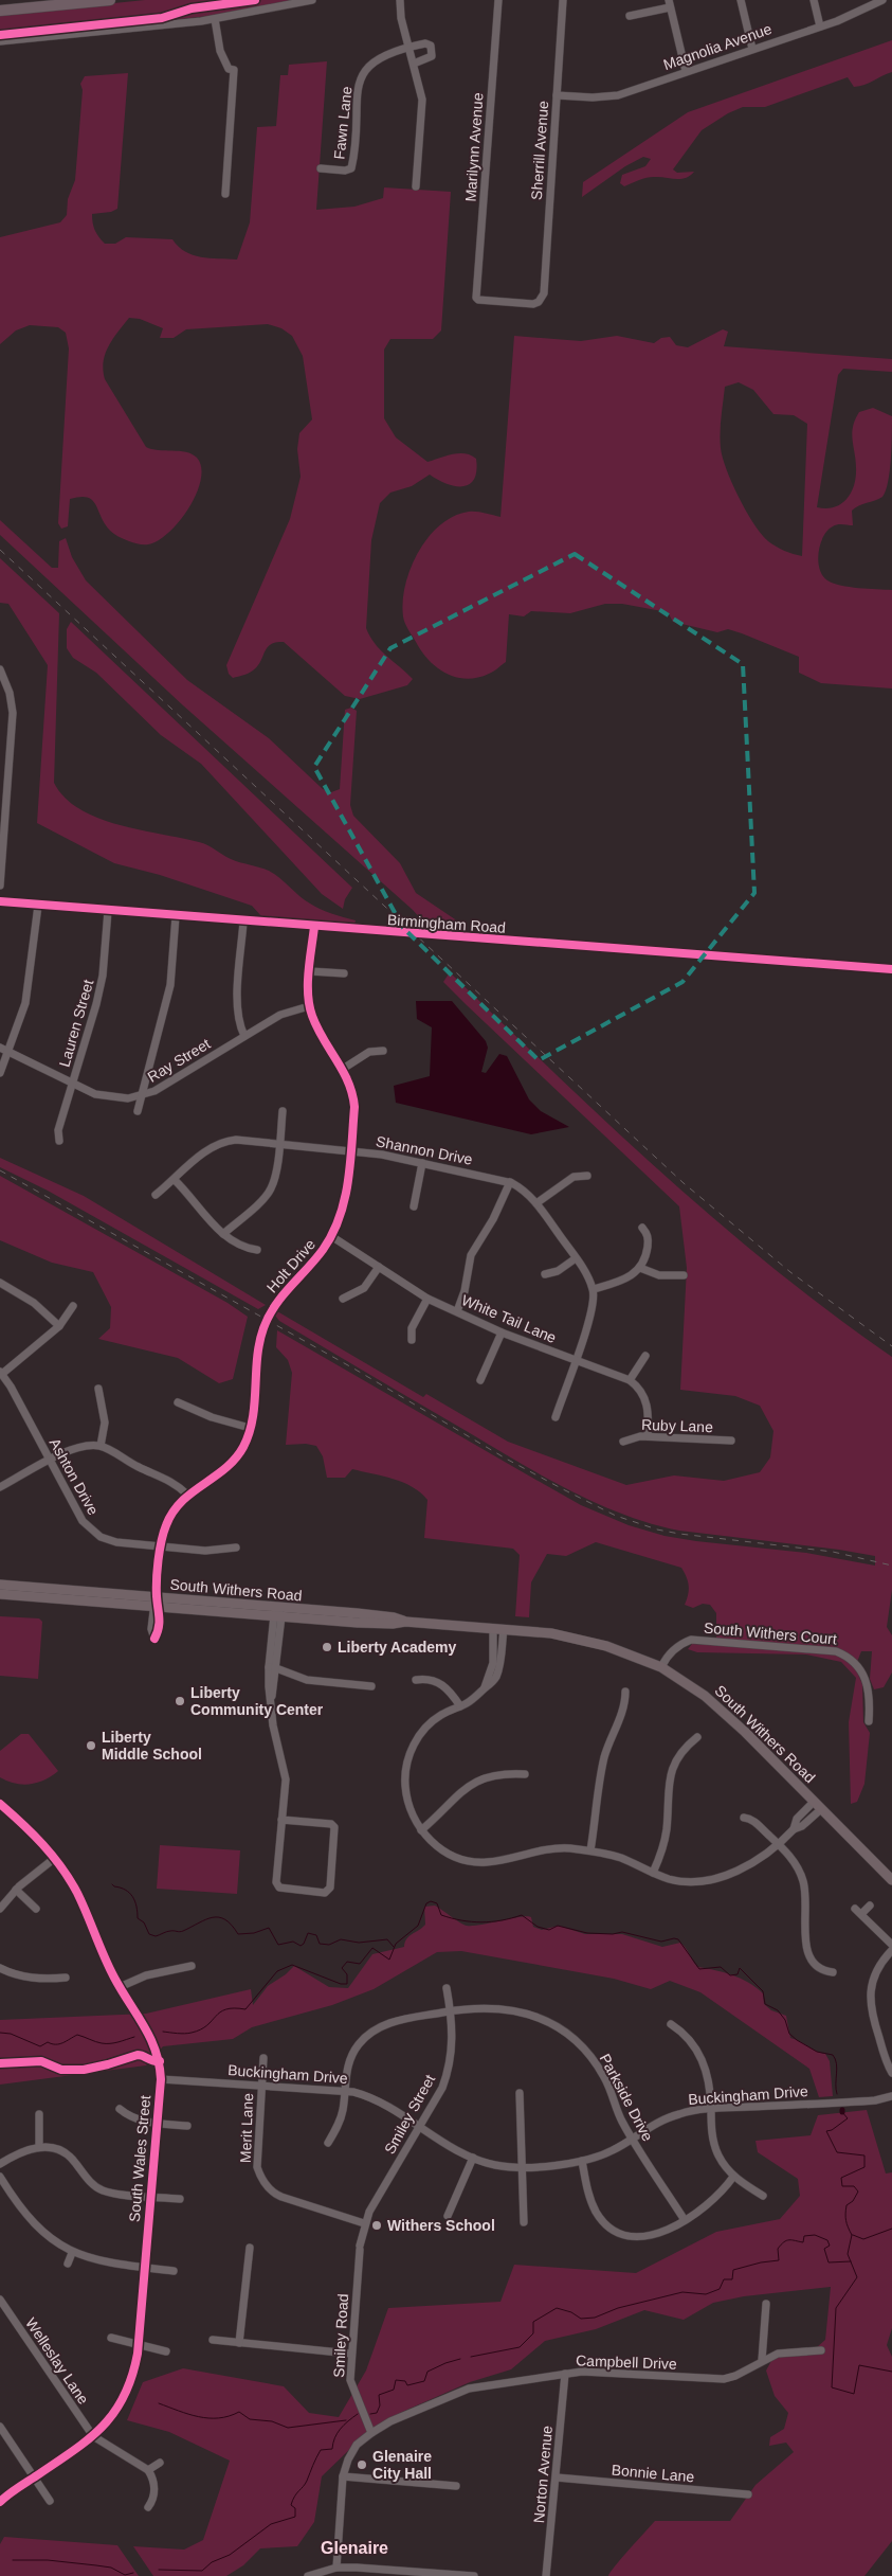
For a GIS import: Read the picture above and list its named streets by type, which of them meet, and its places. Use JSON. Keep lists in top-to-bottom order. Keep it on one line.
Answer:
{"streets":{"main road":["South Withers Road"],"street":["Magnolia Avenue","Fawn Lane","Marilynn Avenue","Sherrill Avenue","Birmingham Road","Lauren Street","Ray Street","Shannon Drive","Holt Drive","White Tail Lane","Ruby Lane","Ashton Drive","South Withers Court","Buckingham Drive","Parkside Drive","Smiley Street","Merit Lane","South Wales Street","Smiley Road","Welleslay Lane","Campbell Drive","Bonnie Lane","Norton Avenue"]},"crossings":[["Magnolia Avenue","Sherrill Avenue"],["Marilynn Avenue","Sherrill Avenue"],["Birmingham Road","Lauren Street"],["Birmingham Road","Holt Drive"],["Lauren Street","Ray Street"],["Ray Street","Holt Drive"],["Shannon Drive","Holt Drive"],["Shannon Drive","White Tail Lane"],["Holt Drive","White Tail Lane"],["Holt Drive","Ashton Drive"],["Holt Drive","South Withers Road"],["South Withers Road","South Withers Court"],["Buckingham Drive","Parkside Drive"],["Buckingham Drive","Smiley Street"],["Buckingham Drive","Merit Lane"],["Buckingham Drive","South Wales Street"],["Parkside Drive","Smiley Street"],["Smiley Street","Merit Lane"],["Smiley Street","Smiley Road"],["South Wales Street","Welleslay Lane"],["Smiley Road","Campbell Drive"],["Campbell Drive","Norton Avenue"],["Bonnie Lane","Norton Avenue"]],"districts":["Glenaire"],"places":["Liberty Academy","Liberty Community Center","Liberty Middle School","Withers School","Glenaire City Hall"]}
